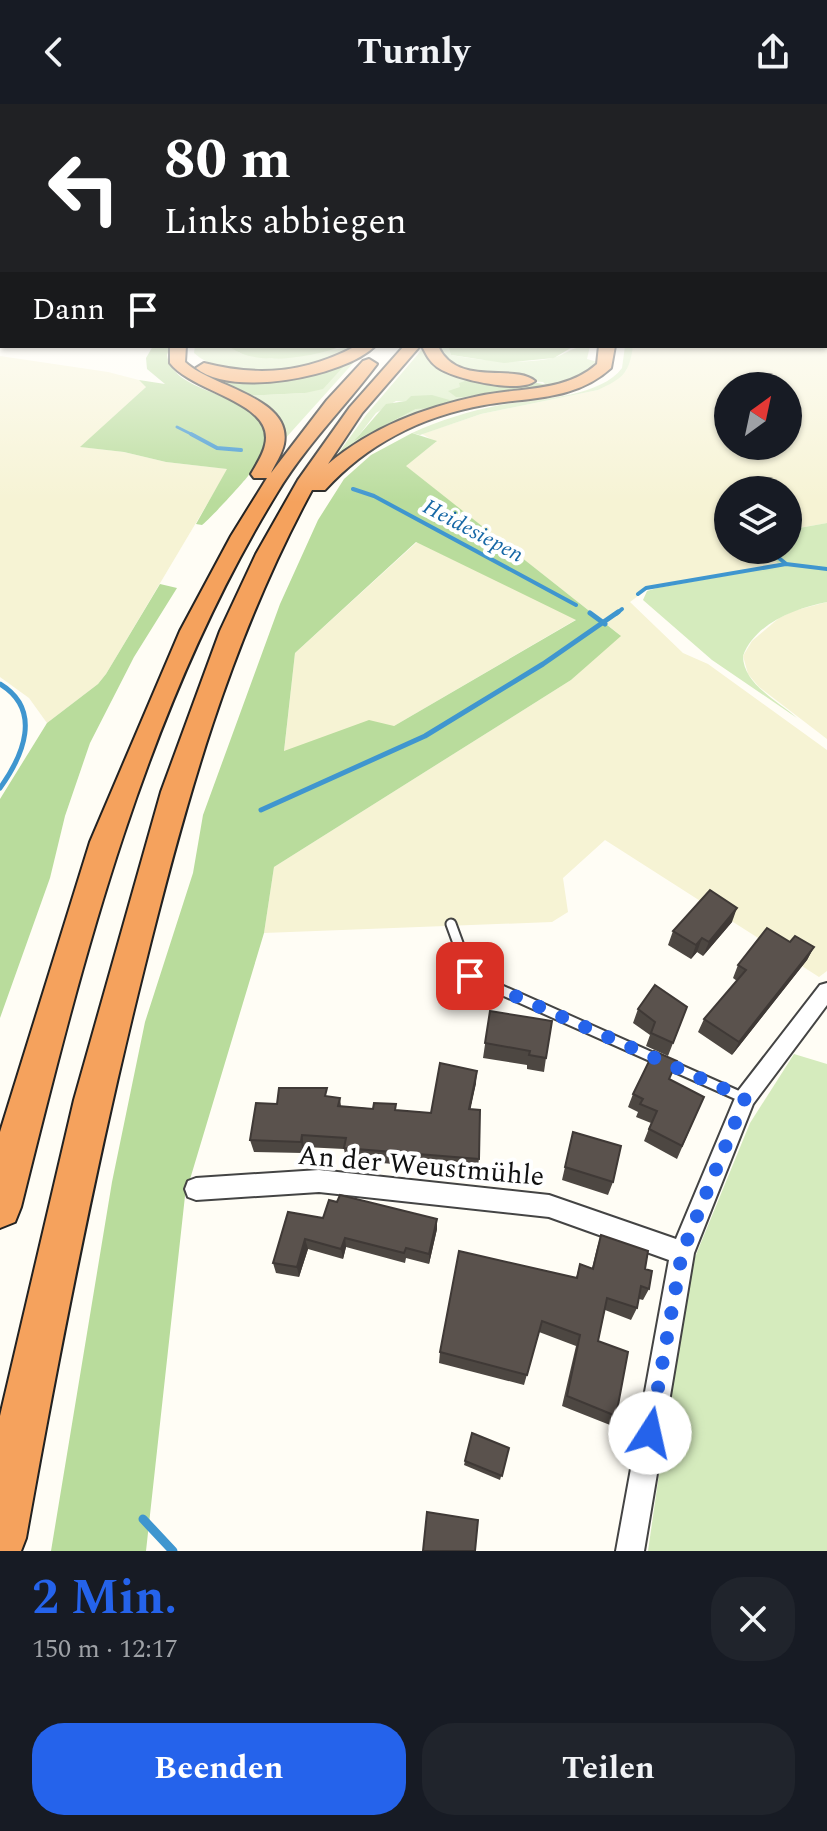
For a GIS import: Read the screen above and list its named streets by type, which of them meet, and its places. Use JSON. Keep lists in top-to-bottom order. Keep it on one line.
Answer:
{"streets":{"street":["An der Weustmühle"]},"water":["Heidesiepen"],"north":"top right","page":{"header":"Turnly","turn":["80 m","Links abbiegen"],"then":"Dann","heading":["2 Min.","150 m · 12:17"],"buttons":["Beenden","Teilen"]}}
